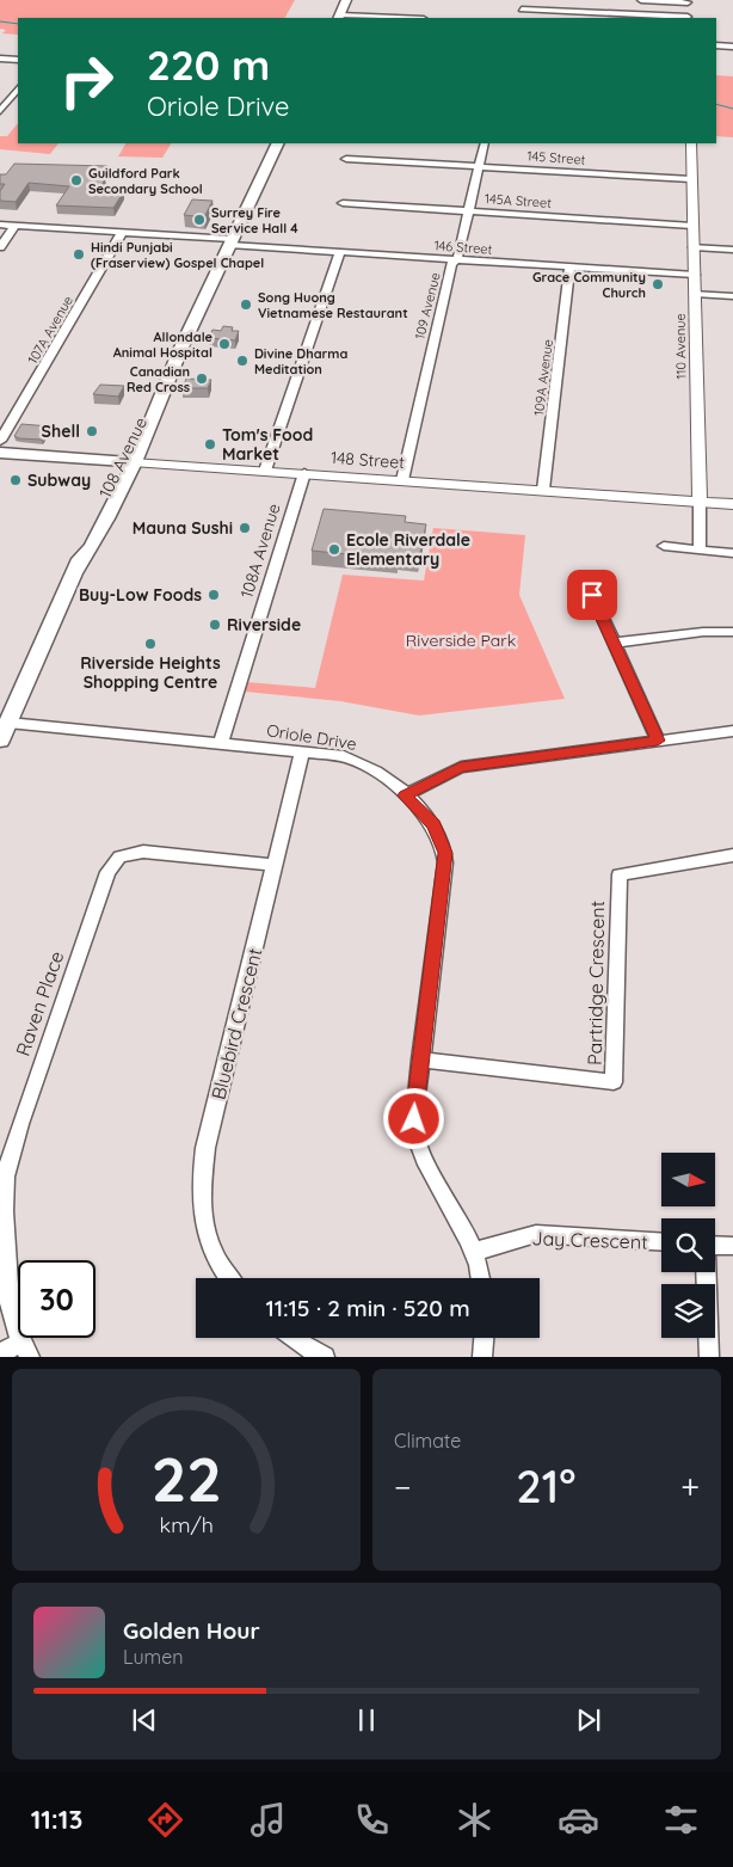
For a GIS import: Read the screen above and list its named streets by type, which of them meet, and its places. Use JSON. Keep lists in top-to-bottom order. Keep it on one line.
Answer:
{"streets":{"main road":["108 Avenue","148 Street"],"street":["145 Street","145A Street","146 Street","109 Avenue","107A Avenue","110 Avenue","109A Avenue","108A Avenue","Oriole Drive","Partridge Crescent","Raven Place","Bluebird Crescent","Jay Crescent"]},"crossings":[["145 Street","109 Avenue"],["145 Street","110 Avenue"],["145A Street","109 Avenue"],["145A Street","110 Avenue"],["146 Street","109 Avenue"],["146 Street","107A Avenue"],["146 Street","110 Avenue"],["146 Street","109A Avenue"],["146 Street","108 Avenue"],["109 Avenue","148 Street"],["110 Avenue","148 Street"],["109A Avenue","148 Street"],["108 Avenue","148 Street"],["108 Avenue","Oriole Drive"],["148 Street","108A Avenue"],["108A Avenue","Oriole Drive"],["Oriole Drive","Partridge Crescent"],["Oriole Drive","Bluebird Crescent"],["Oriole Drive","Jay Crescent"],["Raven Place","Bluebird Crescent"]],"parks":["Riverside Park"],"places":["Guildford Park Secondary School","Surrey Fire Service Hall 4","Hindi Punjabi (Fraserview) Gospel Chapel","Grace Community Church","Song Huong Vietnamese Restaurant","Allondale Animal Hospital","Divine Dharma Meditation","Canadian Red Cross","Shell","Tom's Food Market","Subway","Mauna Sushi","Ecole Riverdale Elementary","Buy-Low Foods","Riverside","Riverside Heights Shopping Centre"],"north":"right","page":{"turn":["220 m","Oriole Drive"],"limit":"30","trip":"11:15 · 2 min · 520 m","tile":"Climate","heat":["−","21°","+"],"song":["Golden Hour","Lumen"],"tabs":"11:13","gauge":["22","km/h"]}}
